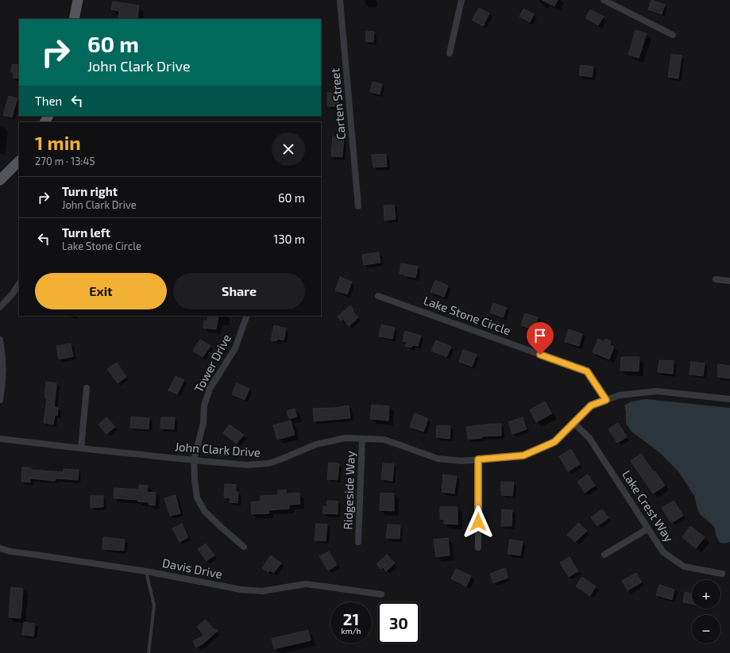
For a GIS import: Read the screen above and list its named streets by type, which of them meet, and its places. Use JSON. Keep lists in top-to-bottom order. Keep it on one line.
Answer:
{"streets":{"street":["Carten Street","Lake Stone Circle","Tower Drive","John Clark Drive","Ridgeside Way","Lake Crest Way","Davis Drive"]},"crossings":[["Lake Stone Circle","John Clark Drive"],["Tower Drive","John Clark Drive"],["John Clark Drive","Ridgeside Way"],["John Clark Drive","Lake Crest Way"]],"page":{"turn":["60 m","John Clark Drive"],"then":"Then","heading":["1 min","270 m · 13:45"],"list":[{"name":"Turn right","note":"John Clark Drive","value":"60 m"},{"name":"Turn left","note":"Lake Stone Circle","value":"130 m"}],"buttons":["Exit","Share"],"map_buttons":["+","−"],"speed":"21 km/h","limit":"30"}}
